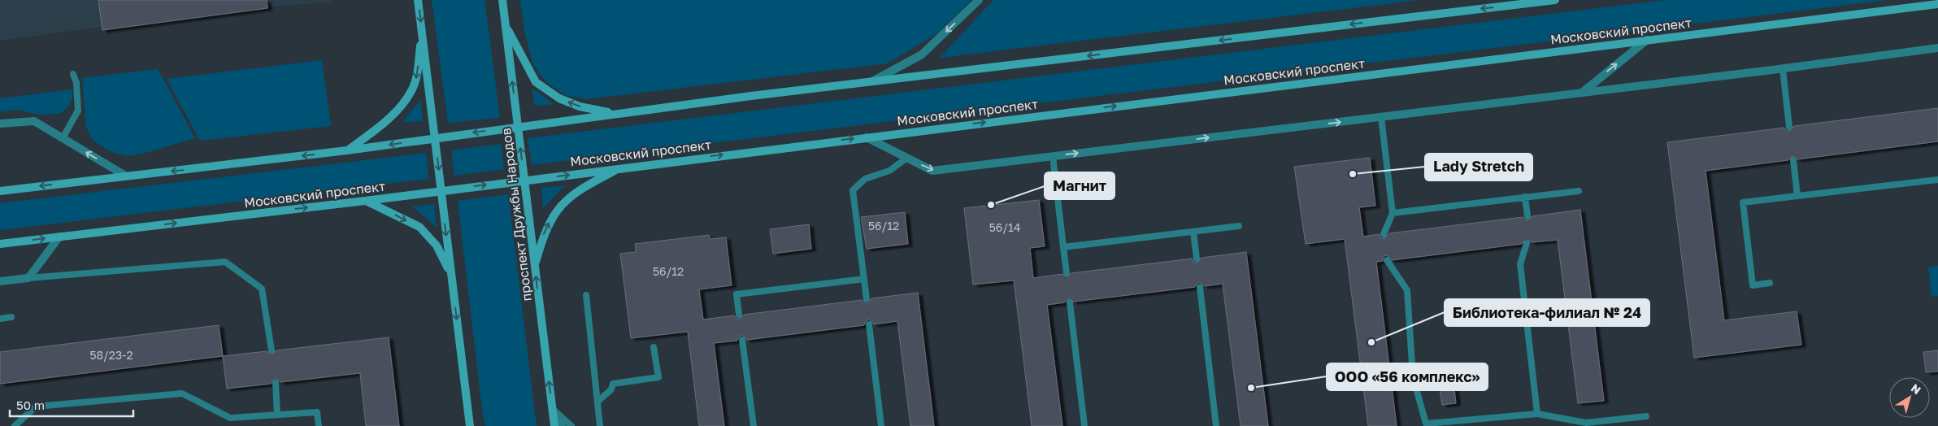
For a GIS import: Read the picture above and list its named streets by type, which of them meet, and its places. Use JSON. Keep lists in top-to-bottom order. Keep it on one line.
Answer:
{"streets":{"main road":["Московский проспект","проспект Дружбы Народов"]},"crossings":[["Московский проспект","проспект Дружбы Народов"]],"one_way":["проспект Дружбы Народов"],"places":["Lady Stretch","Магнит","Библиотека-филиал № 24","ООО «56 комплекс»"],"house_numbers":["56/12","56/14","56/12","58/23-2"],"scale_bar":"50 m","north":"top right"}
